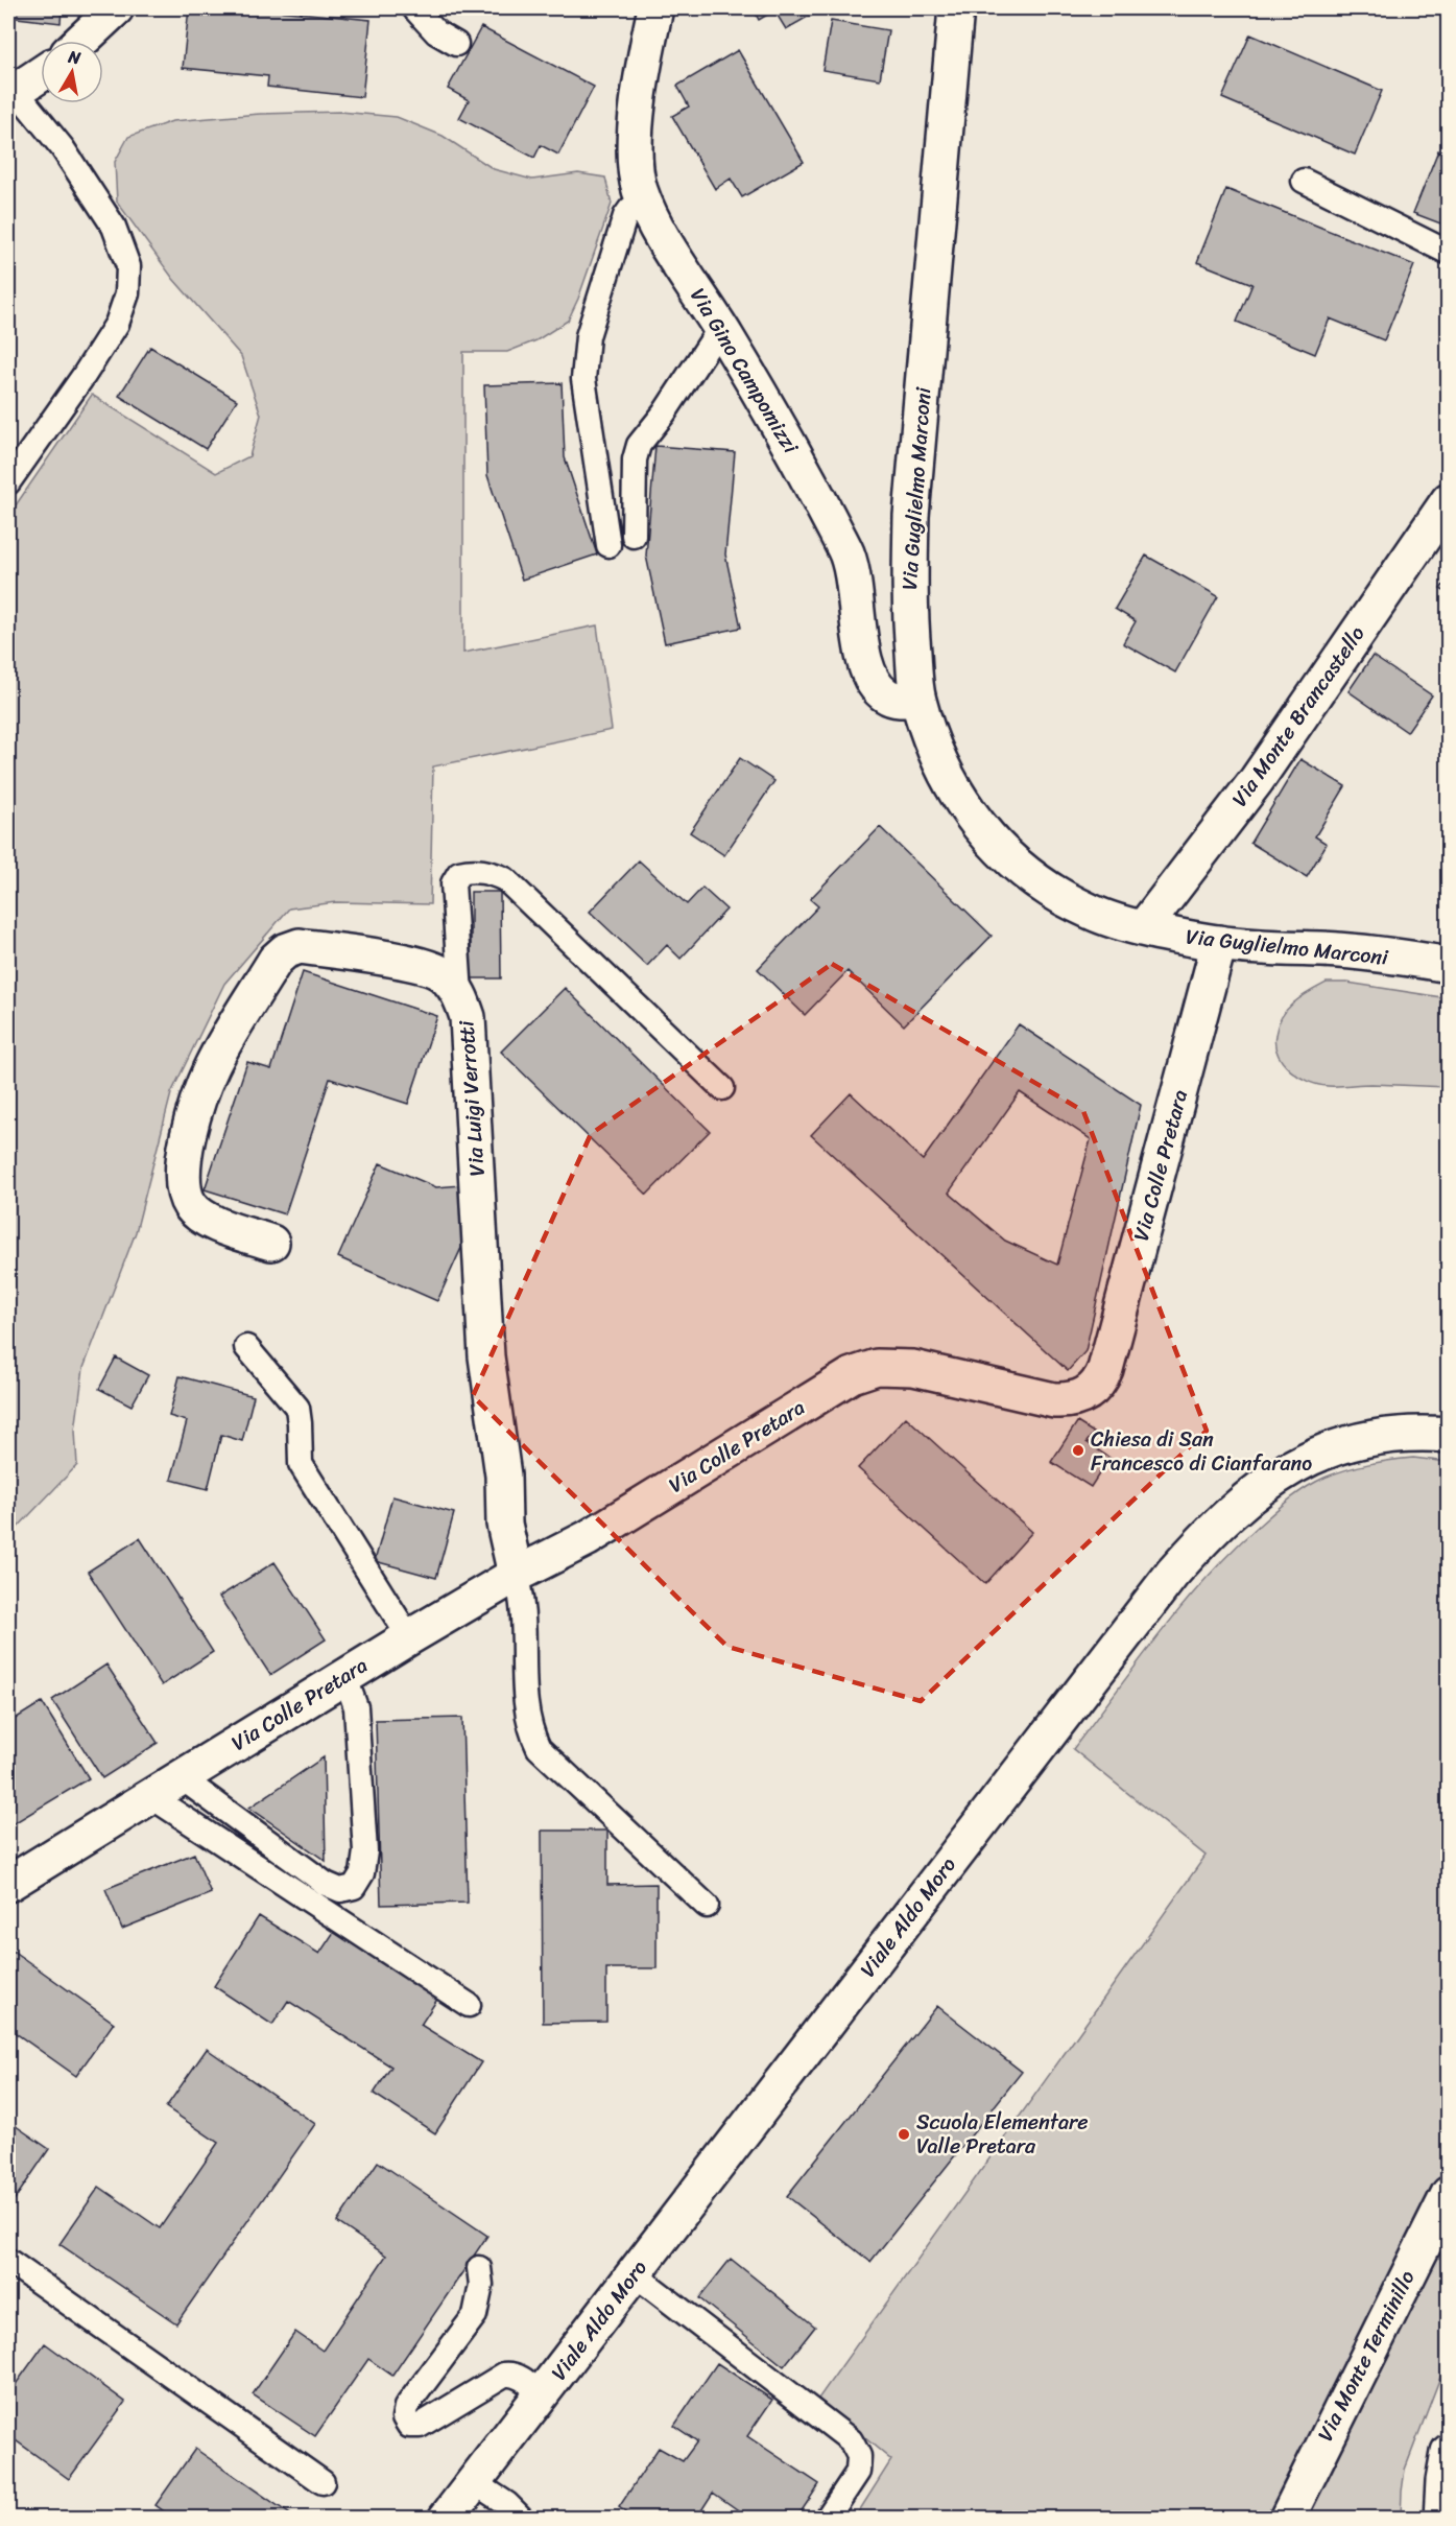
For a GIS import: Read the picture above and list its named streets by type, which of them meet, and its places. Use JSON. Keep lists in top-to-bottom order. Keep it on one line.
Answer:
{"streets":{"street":["Via Gino Campomizzi","Via Guglielmo Marconi","Via Monte Brancastello","Via Luigi Verrotti","Via Colle Pretara","Viale Aldo Moro","Via Monte Terminillo"]},"crossings":[["Via Gino Campomizzi","Via Guglielmo Marconi"],["Via Guglielmo Marconi","Via Monte Brancastello"],["Via Guglielmo Marconi","Via Colle Pretara"],["Via Luigi Verrotti","Via Colle Pretara"]],"places":["Chiesa di San Francesco di Cianfarano","Scuola Elementare Valle Pretara"],"north":"top"}
